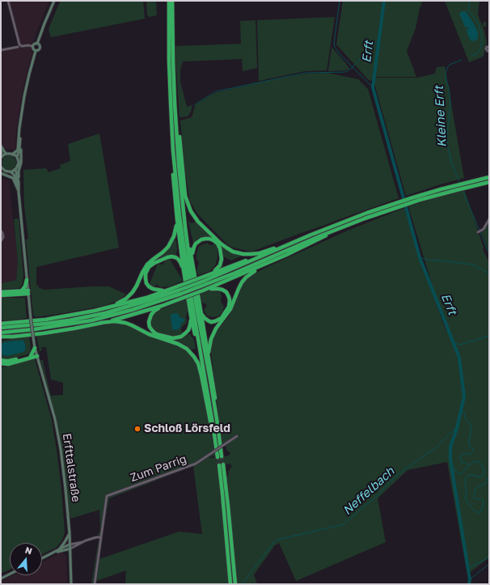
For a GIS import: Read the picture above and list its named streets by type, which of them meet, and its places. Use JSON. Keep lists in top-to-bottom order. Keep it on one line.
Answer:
{"streets":{"main road":["Erfttalstraße"],"street":["Zum Parrig"]},"water":["Erft","Kleine Erft","Neffelbach"],"places":["Schloß Lörsfeld"],"north":"top"}
